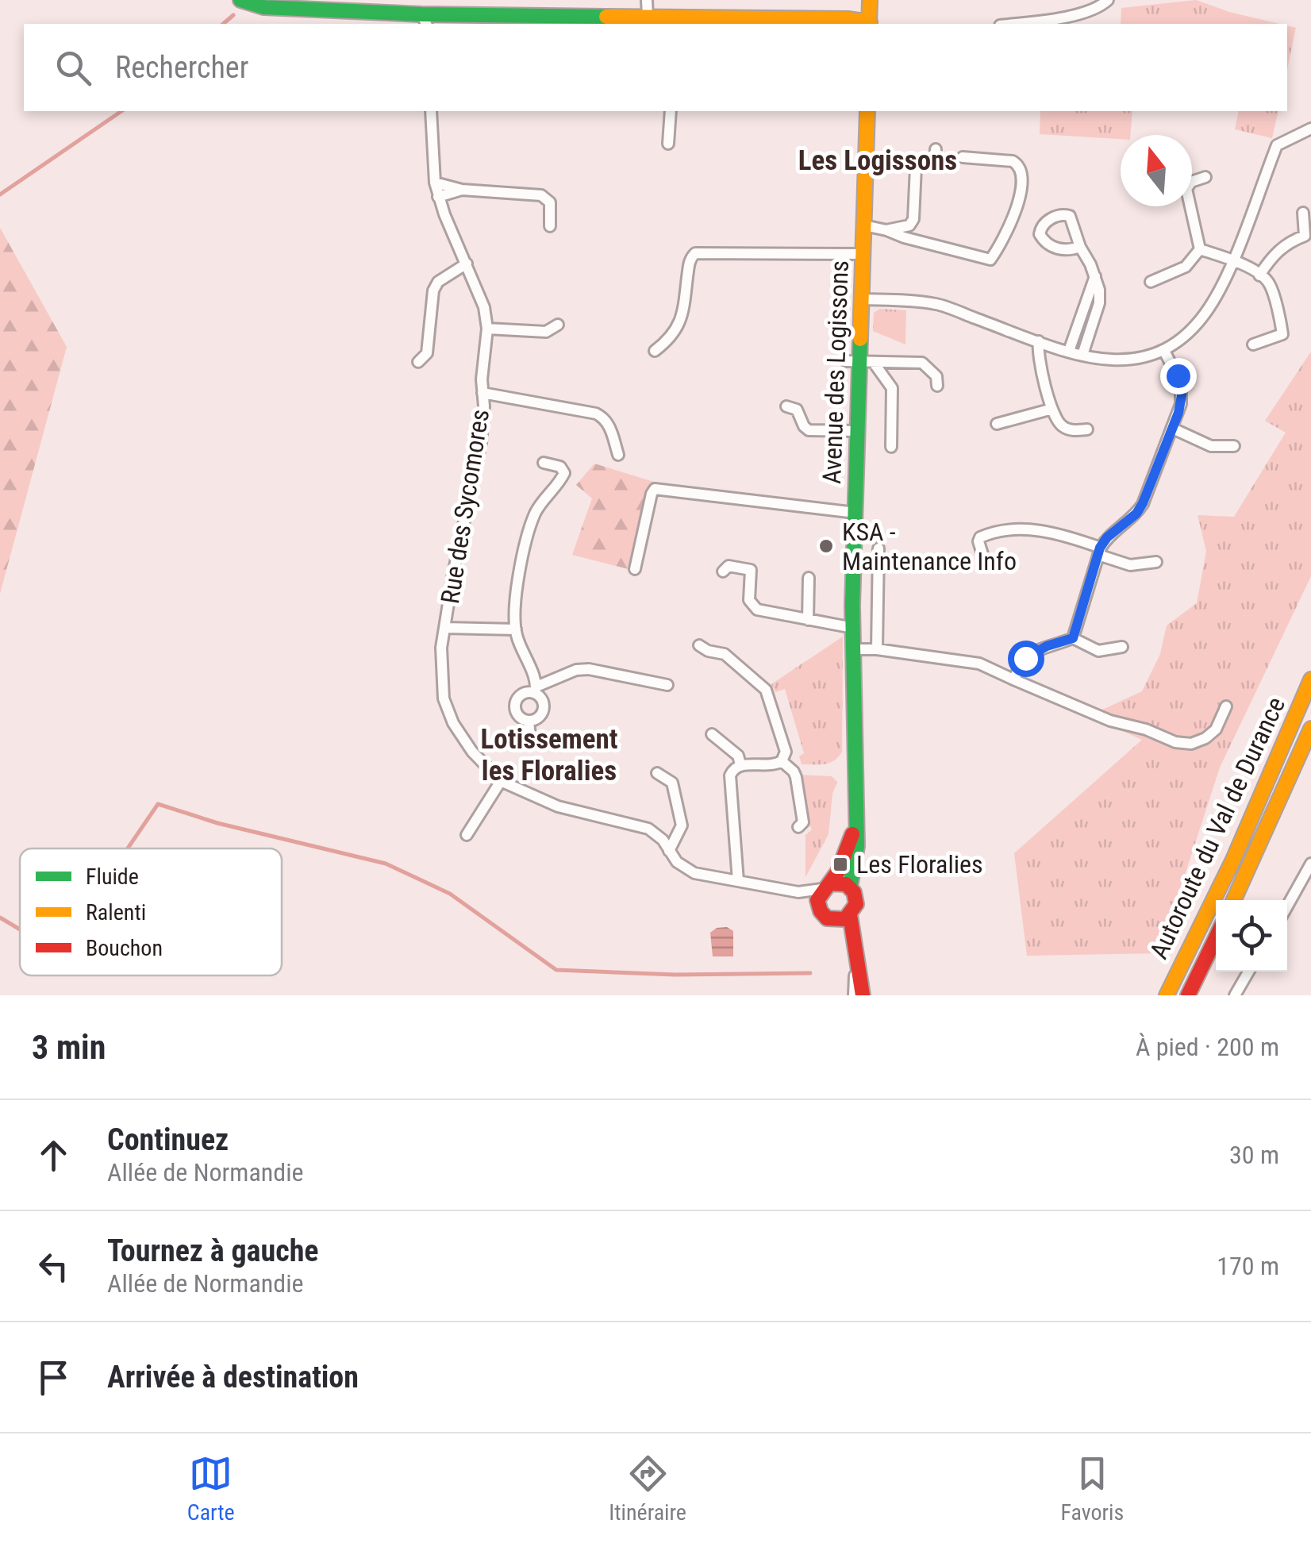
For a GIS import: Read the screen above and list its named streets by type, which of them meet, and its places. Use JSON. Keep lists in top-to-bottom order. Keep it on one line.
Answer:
{"streets":{"main road":["Avenue des Logissons","Autoroute du Val de Durance"],"street":["Rue des Sycomores"]},"districts":["Les Logissons","Lotissement les Floralies"],"places":{"other":["KSA - Maintenance Info"],"transit":["Les Floralies"]},"legend":["Fluide","Ralenti","Bouchon"],"north":"top","page":{"search":"Rechercher","heading":["3 min","À pied · 200 m"],"list":[["Continuez","Allée de Normandie","30 m"],["Tournez à gauche","Allée de Normandie","170 m"],"Arrivée à destination"],"nav":["Carte","Itinéraire","Favoris"]}}
